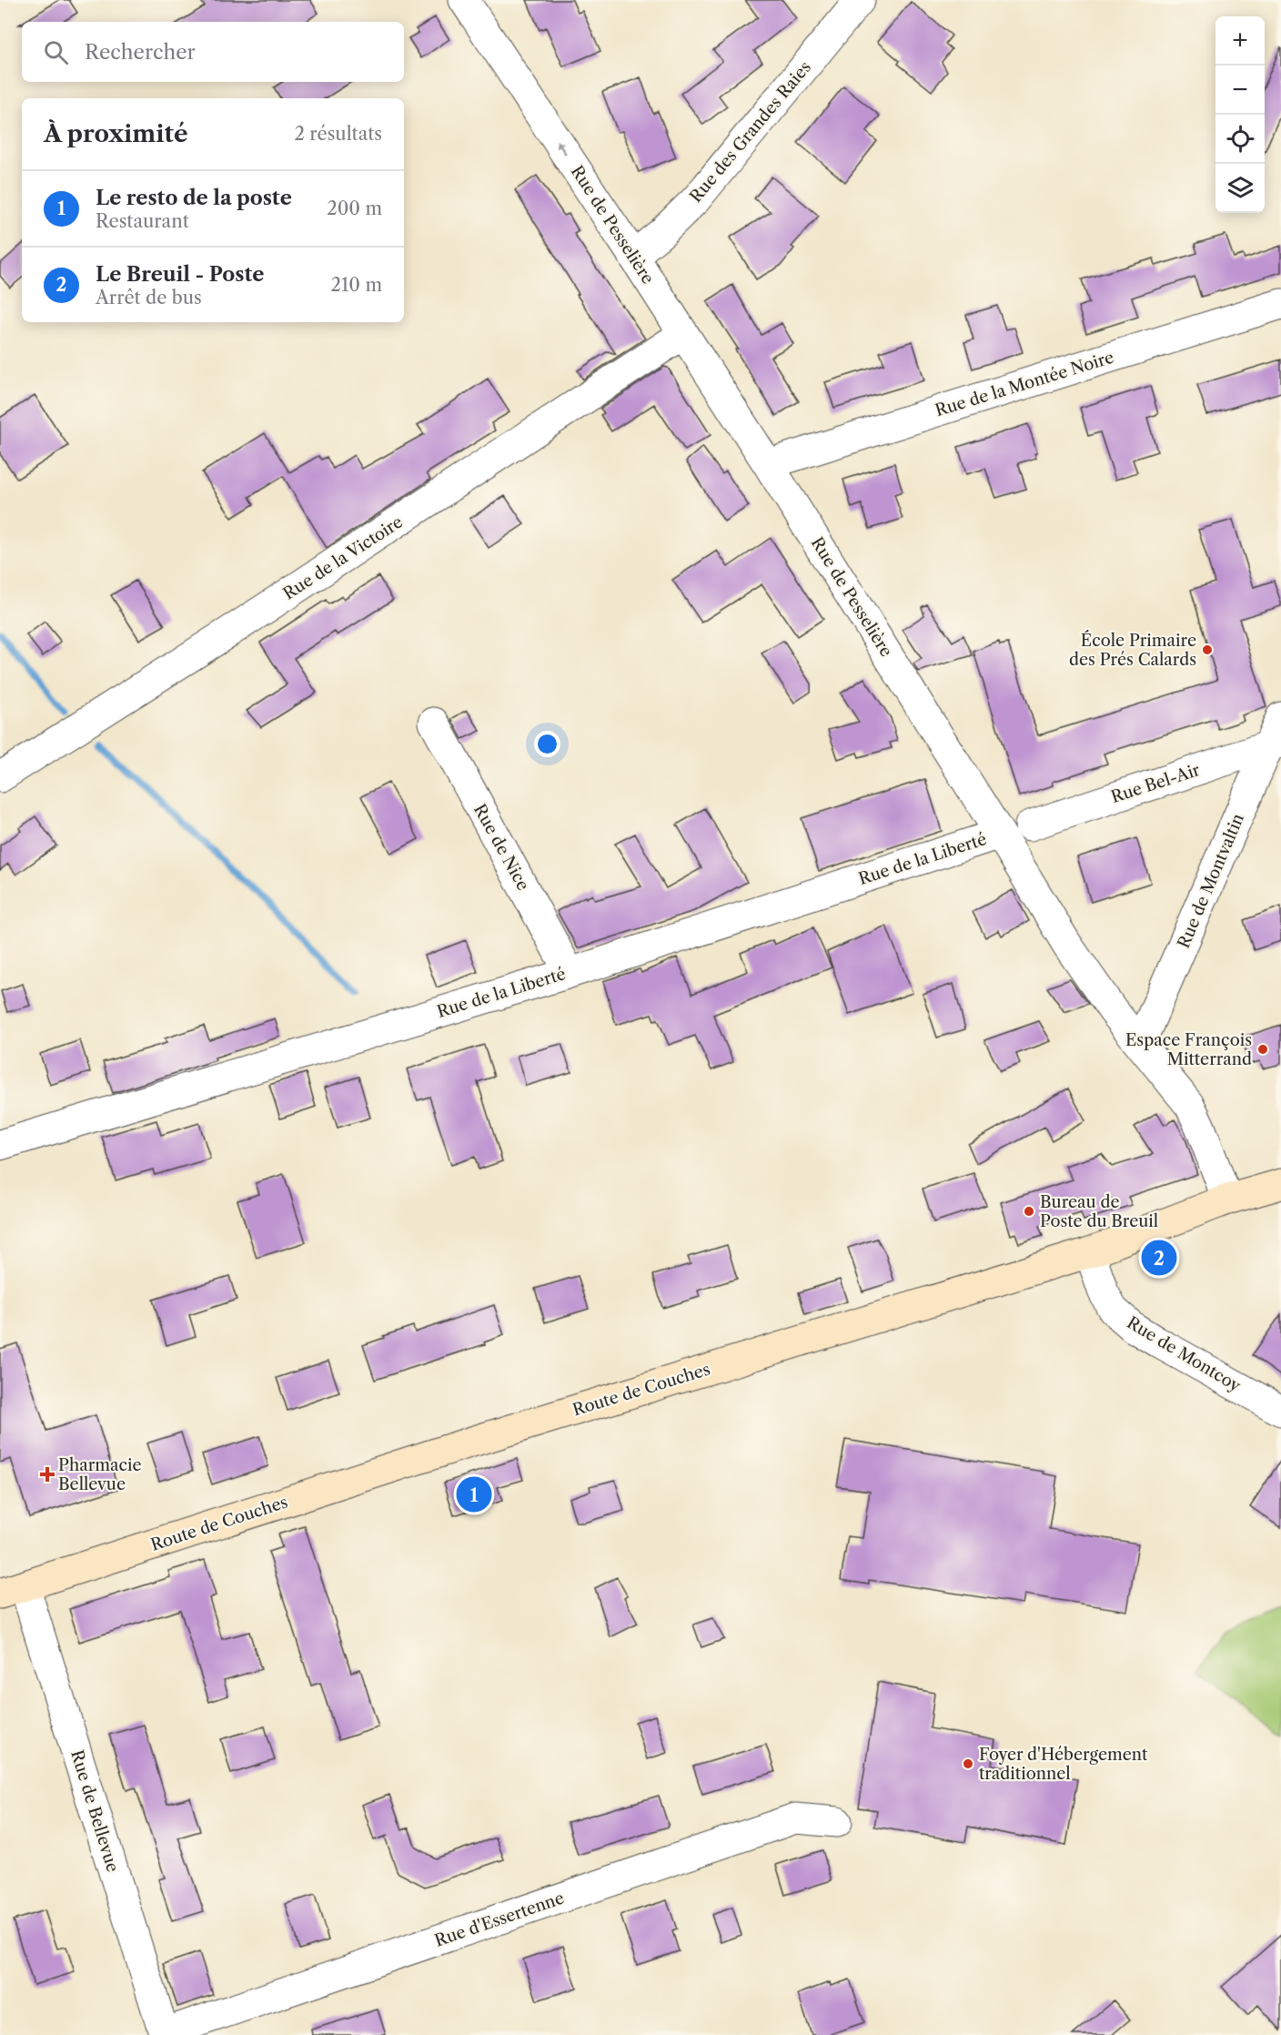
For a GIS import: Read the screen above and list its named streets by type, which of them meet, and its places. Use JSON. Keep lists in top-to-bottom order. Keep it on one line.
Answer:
{"streets":{"main road":["Route de Couches"],"street":["Rue des Grandes Raies","Rue de Pesselière","Rue de la Montée Noire","Rue de la Victoire","Rue Bel-Air","Rue de Nice","Rue de la Liberté","Rue de Montvaltin","Rue de Montcoy","Rue de Bellevue","Rue d'Essertenne"]},"crossings":[["Rue des Grandes Raies","Rue de Pesselière"],["Rue de Pesselière","Rue de la Montée Noire"],["Rue de Pesselière","Rue de la Victoire"],["Rue de Pesselière","Rue de la Liberté"],["Rue de Pesselière","Rue de Montvaltin"],["Rue de Pesselière","Route de Couches"],["Rue Bel-Air","Rue de Montvaltin"],["Rue de Nice","Rue de la Liberté"],["Rue de Montcoy","Route de Couches"],["Route de Couches","Rue de Bellevue"],["Rue de Bellevue","Rue d'Essertenne"]],"places":{"other":["École Primaire des Prés Calards","Espace François Mitterrand","Bureau de Poste du Breuil","Foyer d'Hébergement traditionnel"],"health":["Pharmacie Bellevue"]},"page":{"map_buttons":["+","−"],"search":"Rechercher","heading":["À proximité","2 résultats"],"list":[{"mark":"1","name":"Le resto de la poste","note":"Restaurant","value":"200 m"},{"mark":"2","name":"Le Breuil - Poste","note":"Arrêt de bus","value":"210 m"}],"pins":["2","1"]}}
